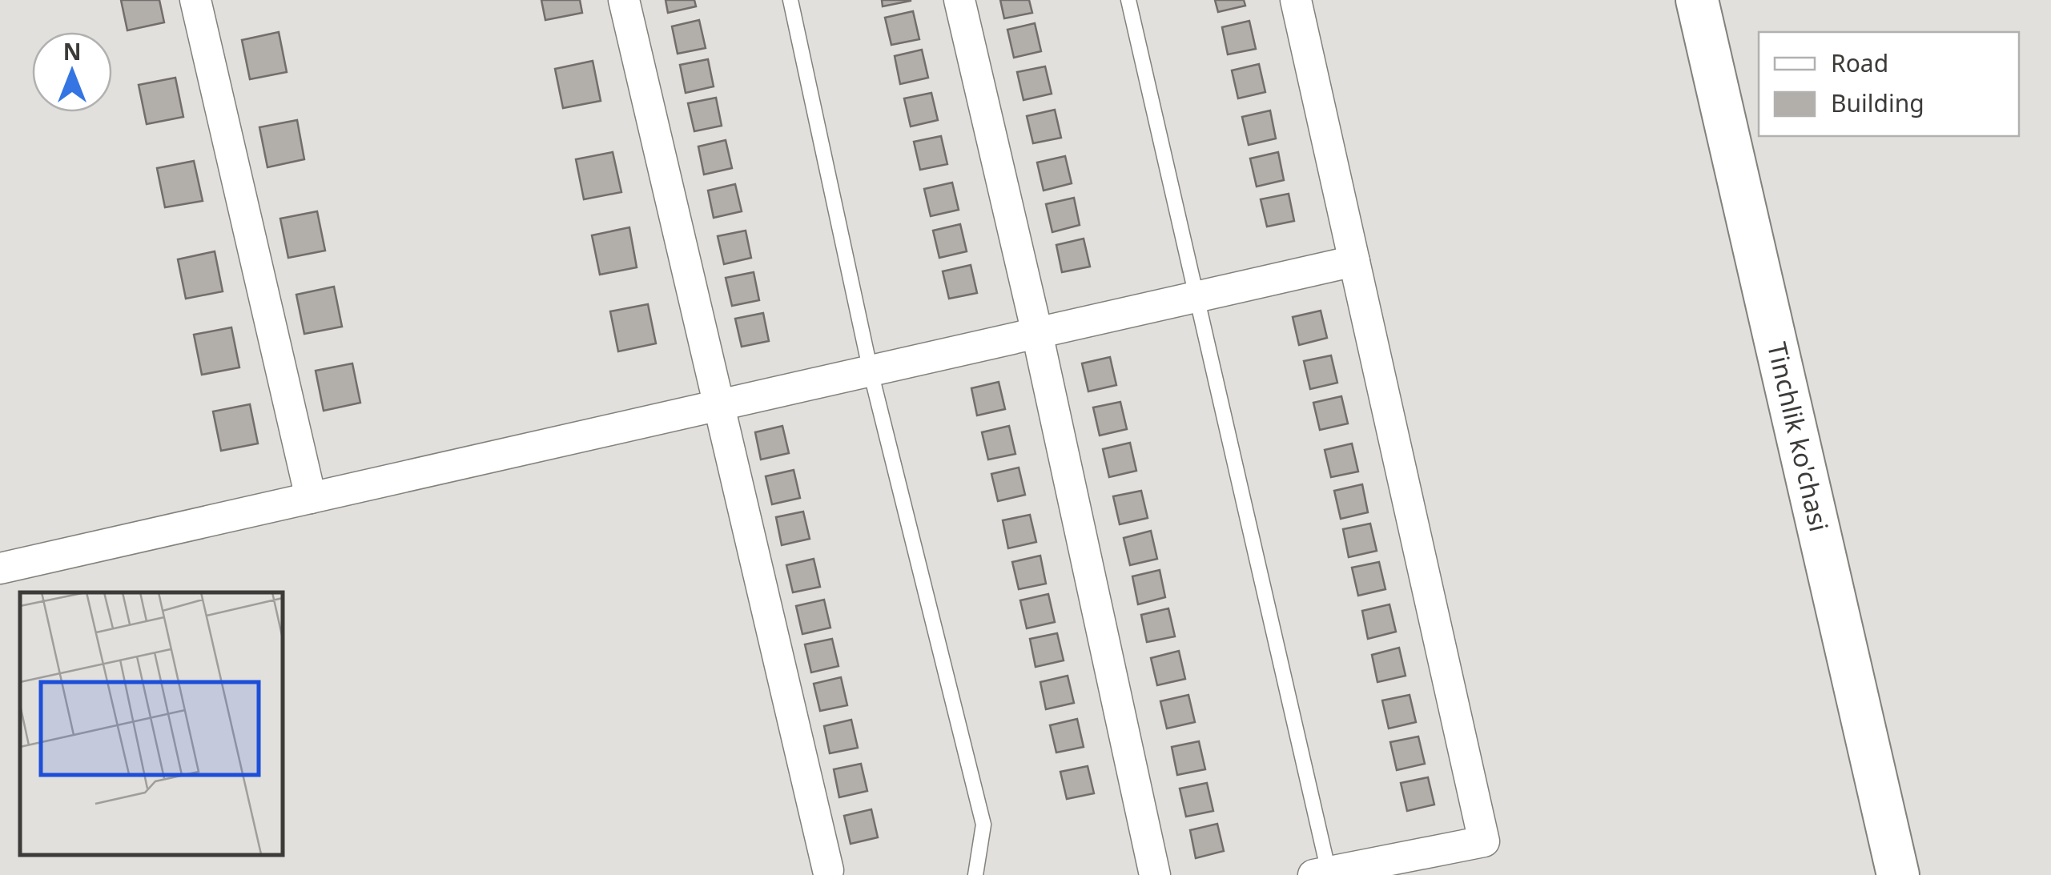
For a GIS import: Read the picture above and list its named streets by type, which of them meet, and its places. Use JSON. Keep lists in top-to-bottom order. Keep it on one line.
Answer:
{"streets":{"main road":["Tinchlik ko'chasi"]},"legend":["Road","Building"],"north":"top"}
